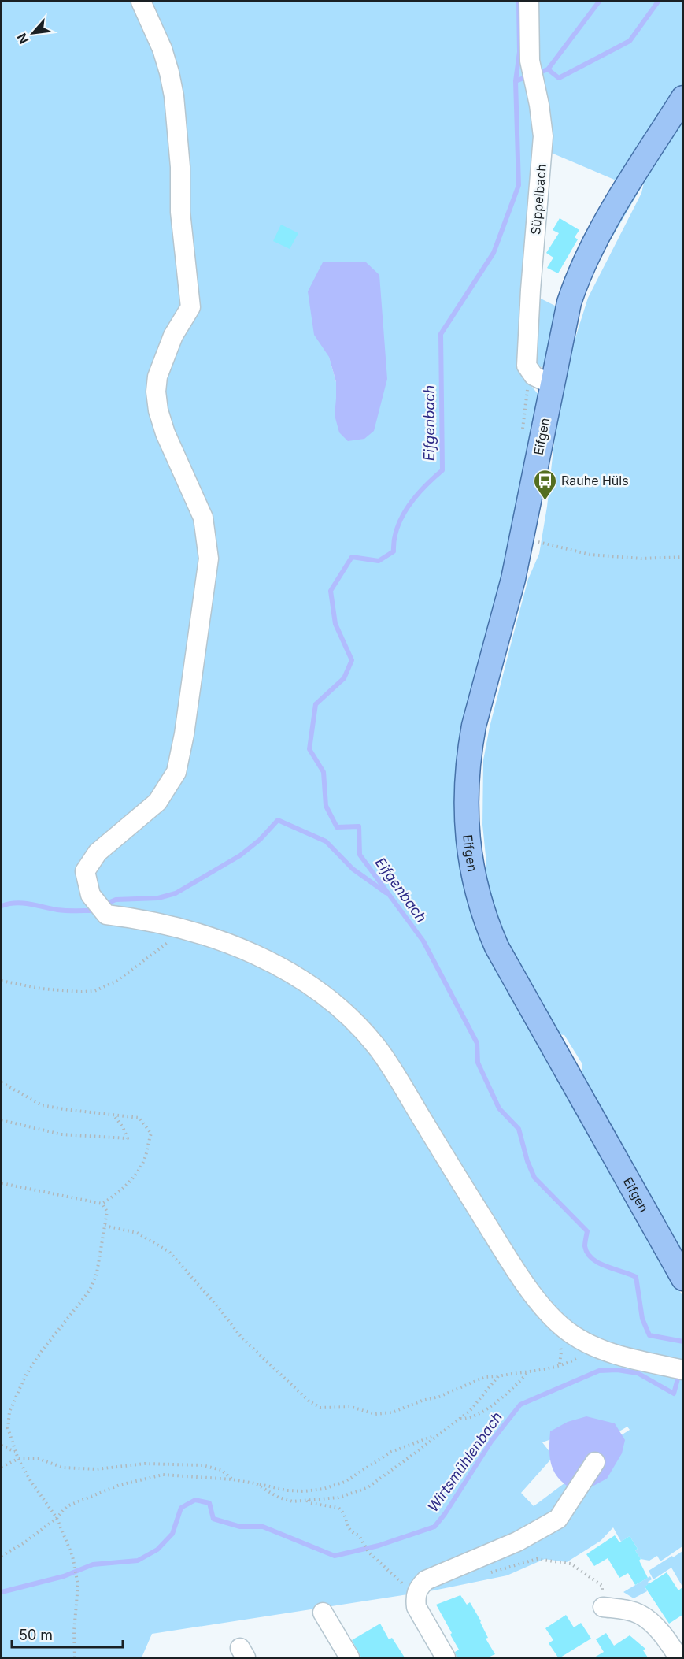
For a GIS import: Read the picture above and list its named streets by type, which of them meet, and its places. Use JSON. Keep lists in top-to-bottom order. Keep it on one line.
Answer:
{"streets":{"main road":["Eifgen"],"street":["Süppelbach"]},"water":["Eifgenbach","Wirtsmühlenbach"],"places":{"bus stop":["Rauhe Hüls"]},"scale_bar":"50 m","north":"bottom left"}
